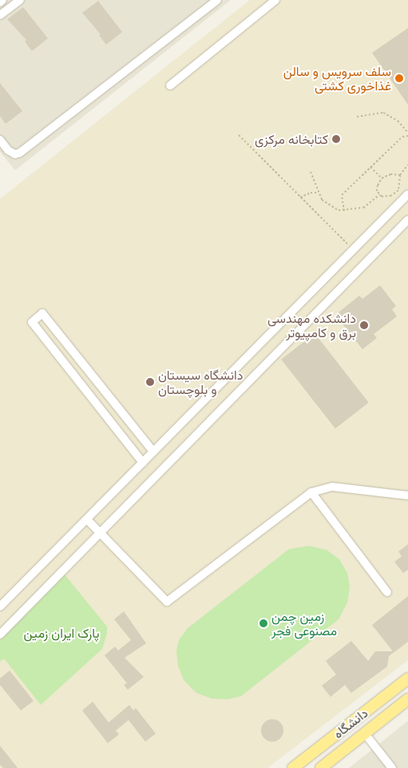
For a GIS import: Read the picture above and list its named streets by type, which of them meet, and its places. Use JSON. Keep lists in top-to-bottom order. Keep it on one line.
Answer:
{"streets":{"main road":["دانشگاه"]},"parks":["پارک ایران زمین"],"places":["سلف سرویس و سالن غذاخوری کشتی","کتابخانه مرکزی","دانشکده مهندسی برق و کامپیوتر","دانشگاه سیستان و بلوچستان","زمین چمن مصنوعی فجر"]}
